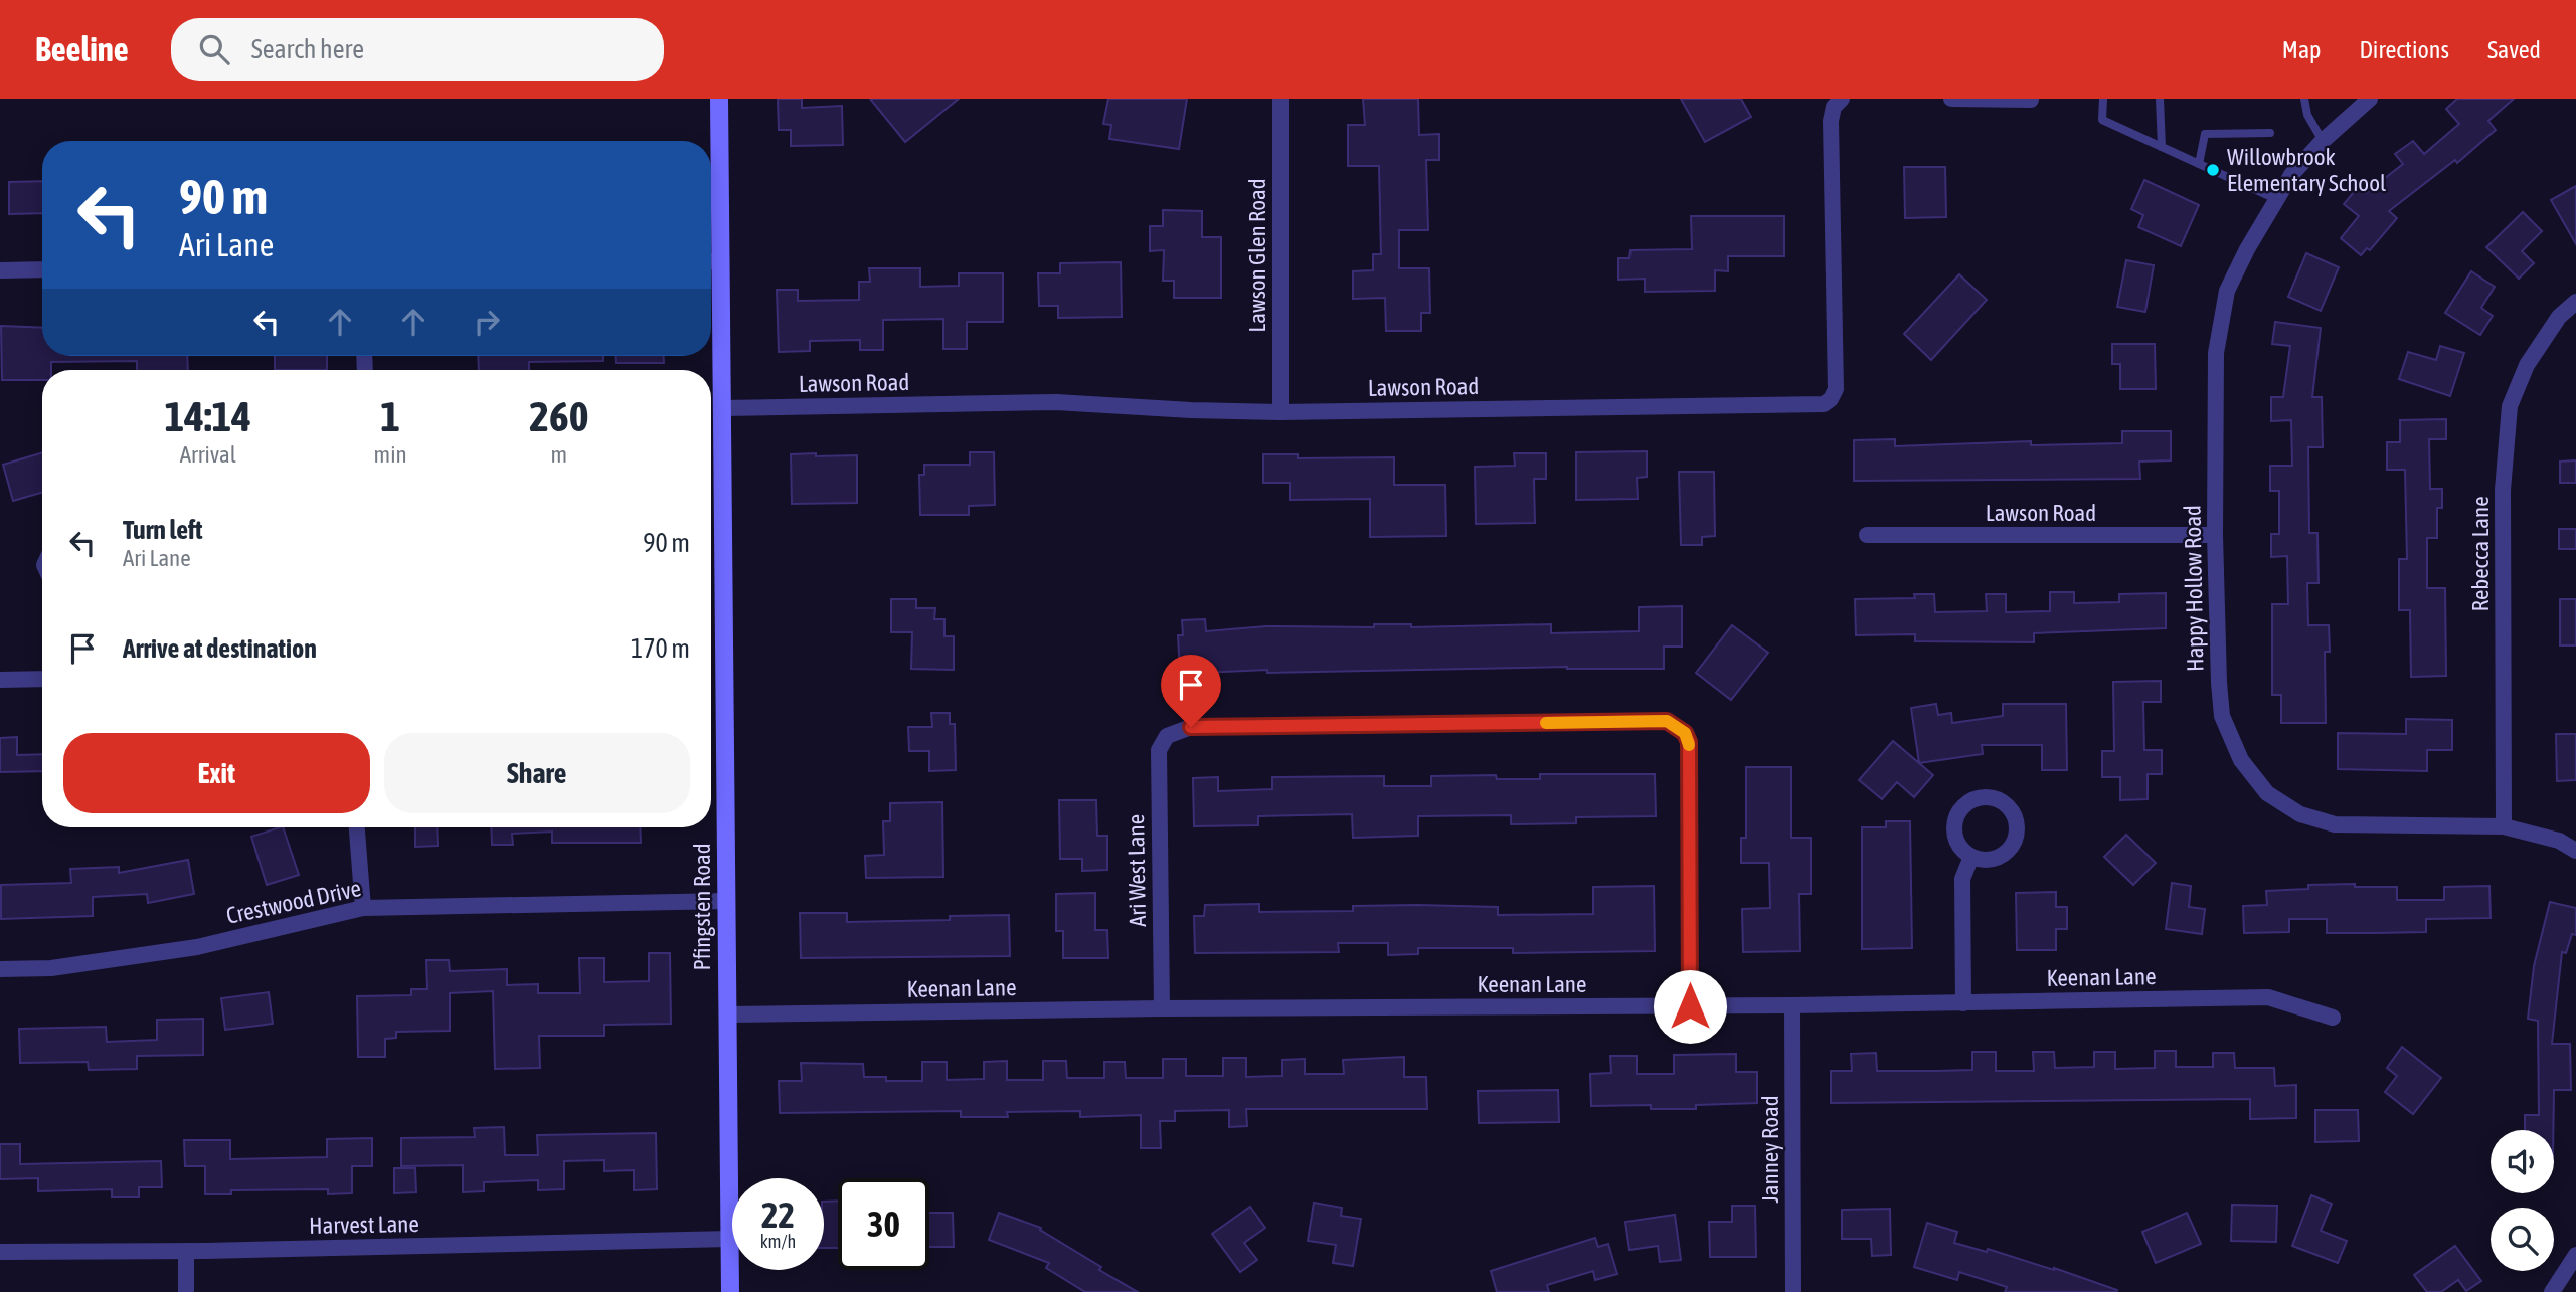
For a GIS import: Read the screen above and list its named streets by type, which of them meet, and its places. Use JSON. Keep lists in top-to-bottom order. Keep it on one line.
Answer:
{"streets":{"main road":["Pfingsten Road"],"street":["Lawson Glen Road","Lawson Road","Rebecca Lane","Happy Hollow Road","Ari West Lane","Crestwood Drive","Keenan Lane","Janney Road","Harvest Lane"]},"crossings":[["Lawson Glen Road","Lawson Road"],["Lawson Road","Happy Hollow Road"],["Lawson Road","Pfingsten Road"],["Rebecca Lane","Happy Hollow Road"],["Ari West Lane","Keenan Lane"],["Crestwood Drive","Pfingsten Road"],["Pfingsten Road","Keenan Lane"],["Pfingsten Road","Harvest Lane"],["Keenan Lane","Janney Road"]],"places":["Willowbrook Elementary School"],"page":{"header":"Beeline","search":"Search here","nav":["Map","Directions","Saved"],"turn":["90 m","Ari Lane"],"eta":["14:14","Arrival","1","min","260","m"],"list":[{"name":"Turn left","note":"Ari Lane","value":"90 m"},{"name":"Arrive at destination","value":"170 m"}],"buttons":["Exit","Share"],"speed":"22 km/h","limit":"30"}}
